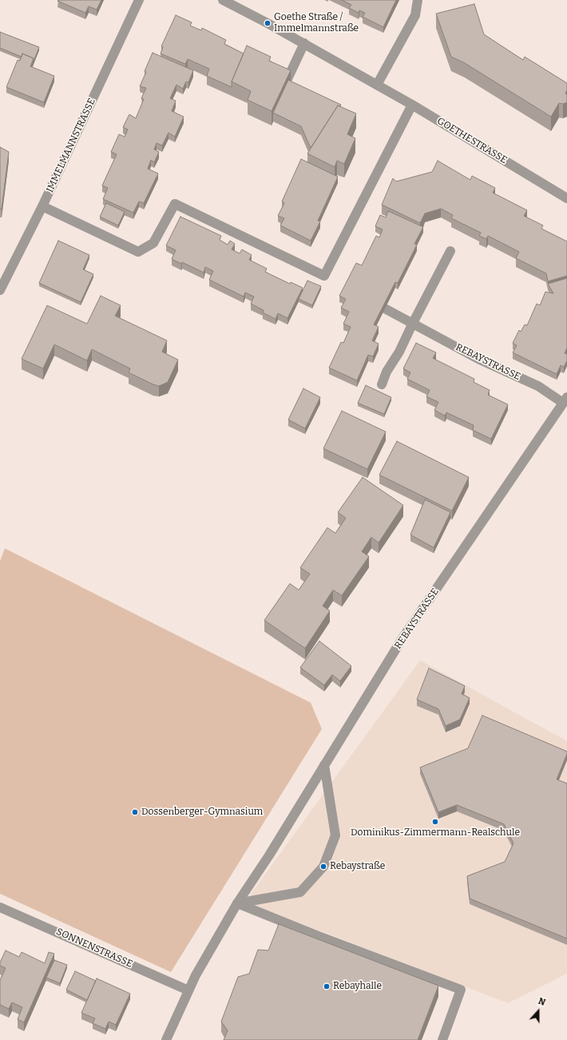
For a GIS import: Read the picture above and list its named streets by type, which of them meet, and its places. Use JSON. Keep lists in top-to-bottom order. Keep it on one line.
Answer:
{"streets":{"street":["GOETHESTRASSE","IMMELMANNSTRASSE","REBAYSTRASSE","SONNENSTRASSE"]},"crossings":[["REBAYSTRASSE","SONNENSTRASSE"]],"places":["Goethe Straße / Immelmannstraße","Dossenberger-Gymnasium","Dominikus-Zimmermann-Realschule","Rebaystraße","Rebayhalle"],"north":"top"}
